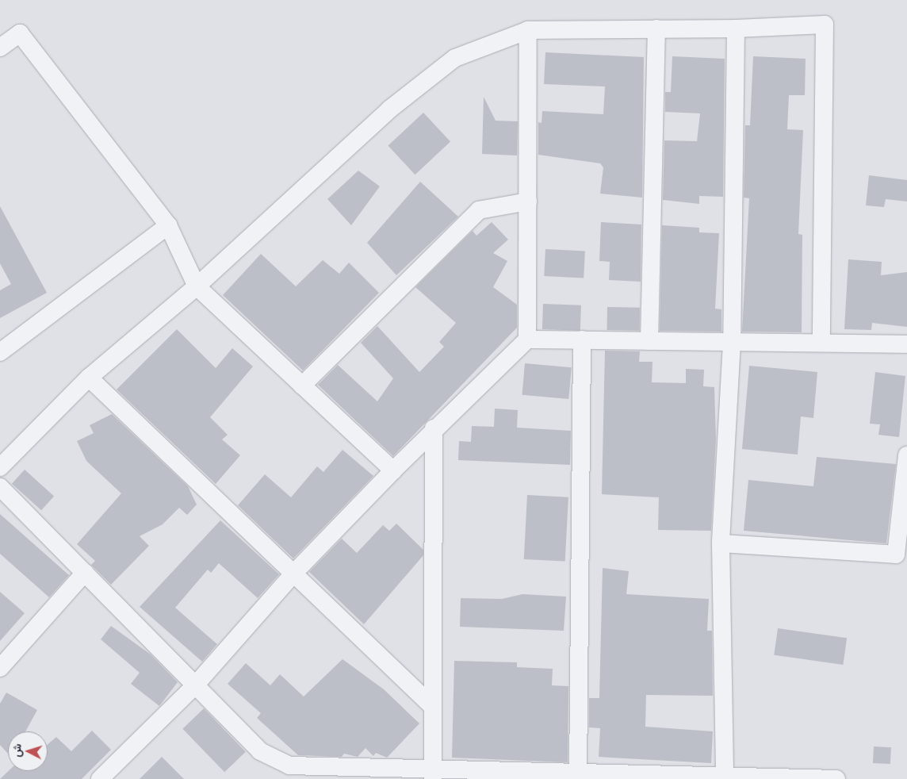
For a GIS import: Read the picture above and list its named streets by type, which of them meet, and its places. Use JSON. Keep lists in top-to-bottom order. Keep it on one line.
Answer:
{"north":"left"}
